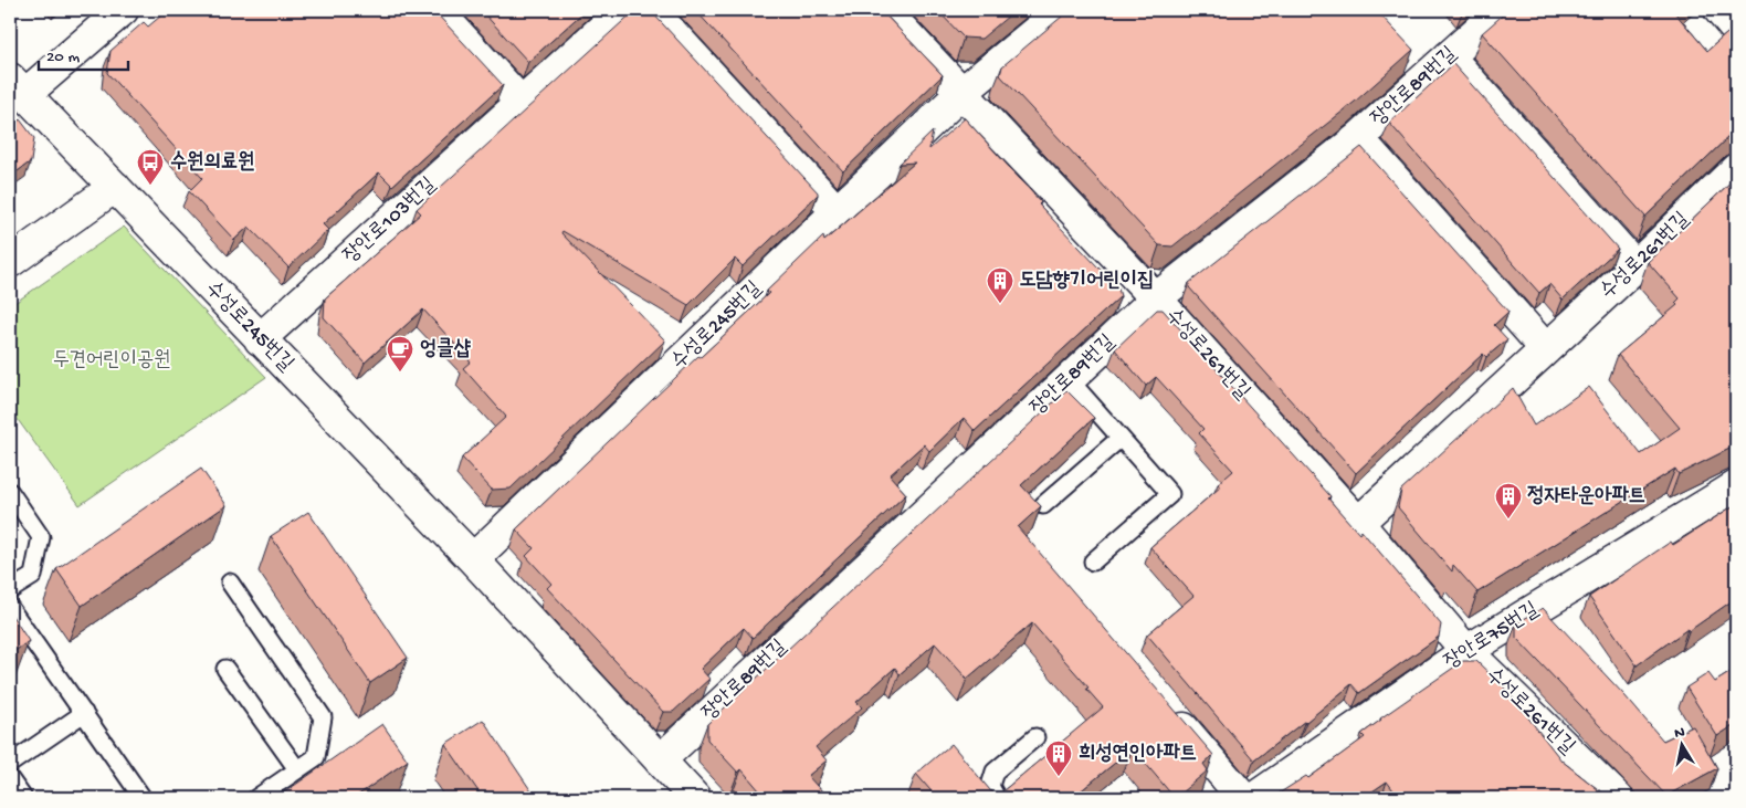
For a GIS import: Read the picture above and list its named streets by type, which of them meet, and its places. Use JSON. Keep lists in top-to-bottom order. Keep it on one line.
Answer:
{"streets":{"street":["장안로89번길","장안로103번길","수성로261번길","수성로245번길","장안로75번길"]},"crossings":[["장안로89번길","수성로261번길"],["장안로89번길","수성로245번길"],["장안로103번길","수성로245번길"],["수성로261번길","수성로245번길"],["수성로261번길","장안로75번길"]],"parks":["두견어린이공원"],"places":{"bus stop":["수원의료원"],"building":["도담향기어린이집","정자타운아파트","희성연인아파트"],"cafe":["엉클샵"]},"scale_bar":"20 m","north":"top"}
